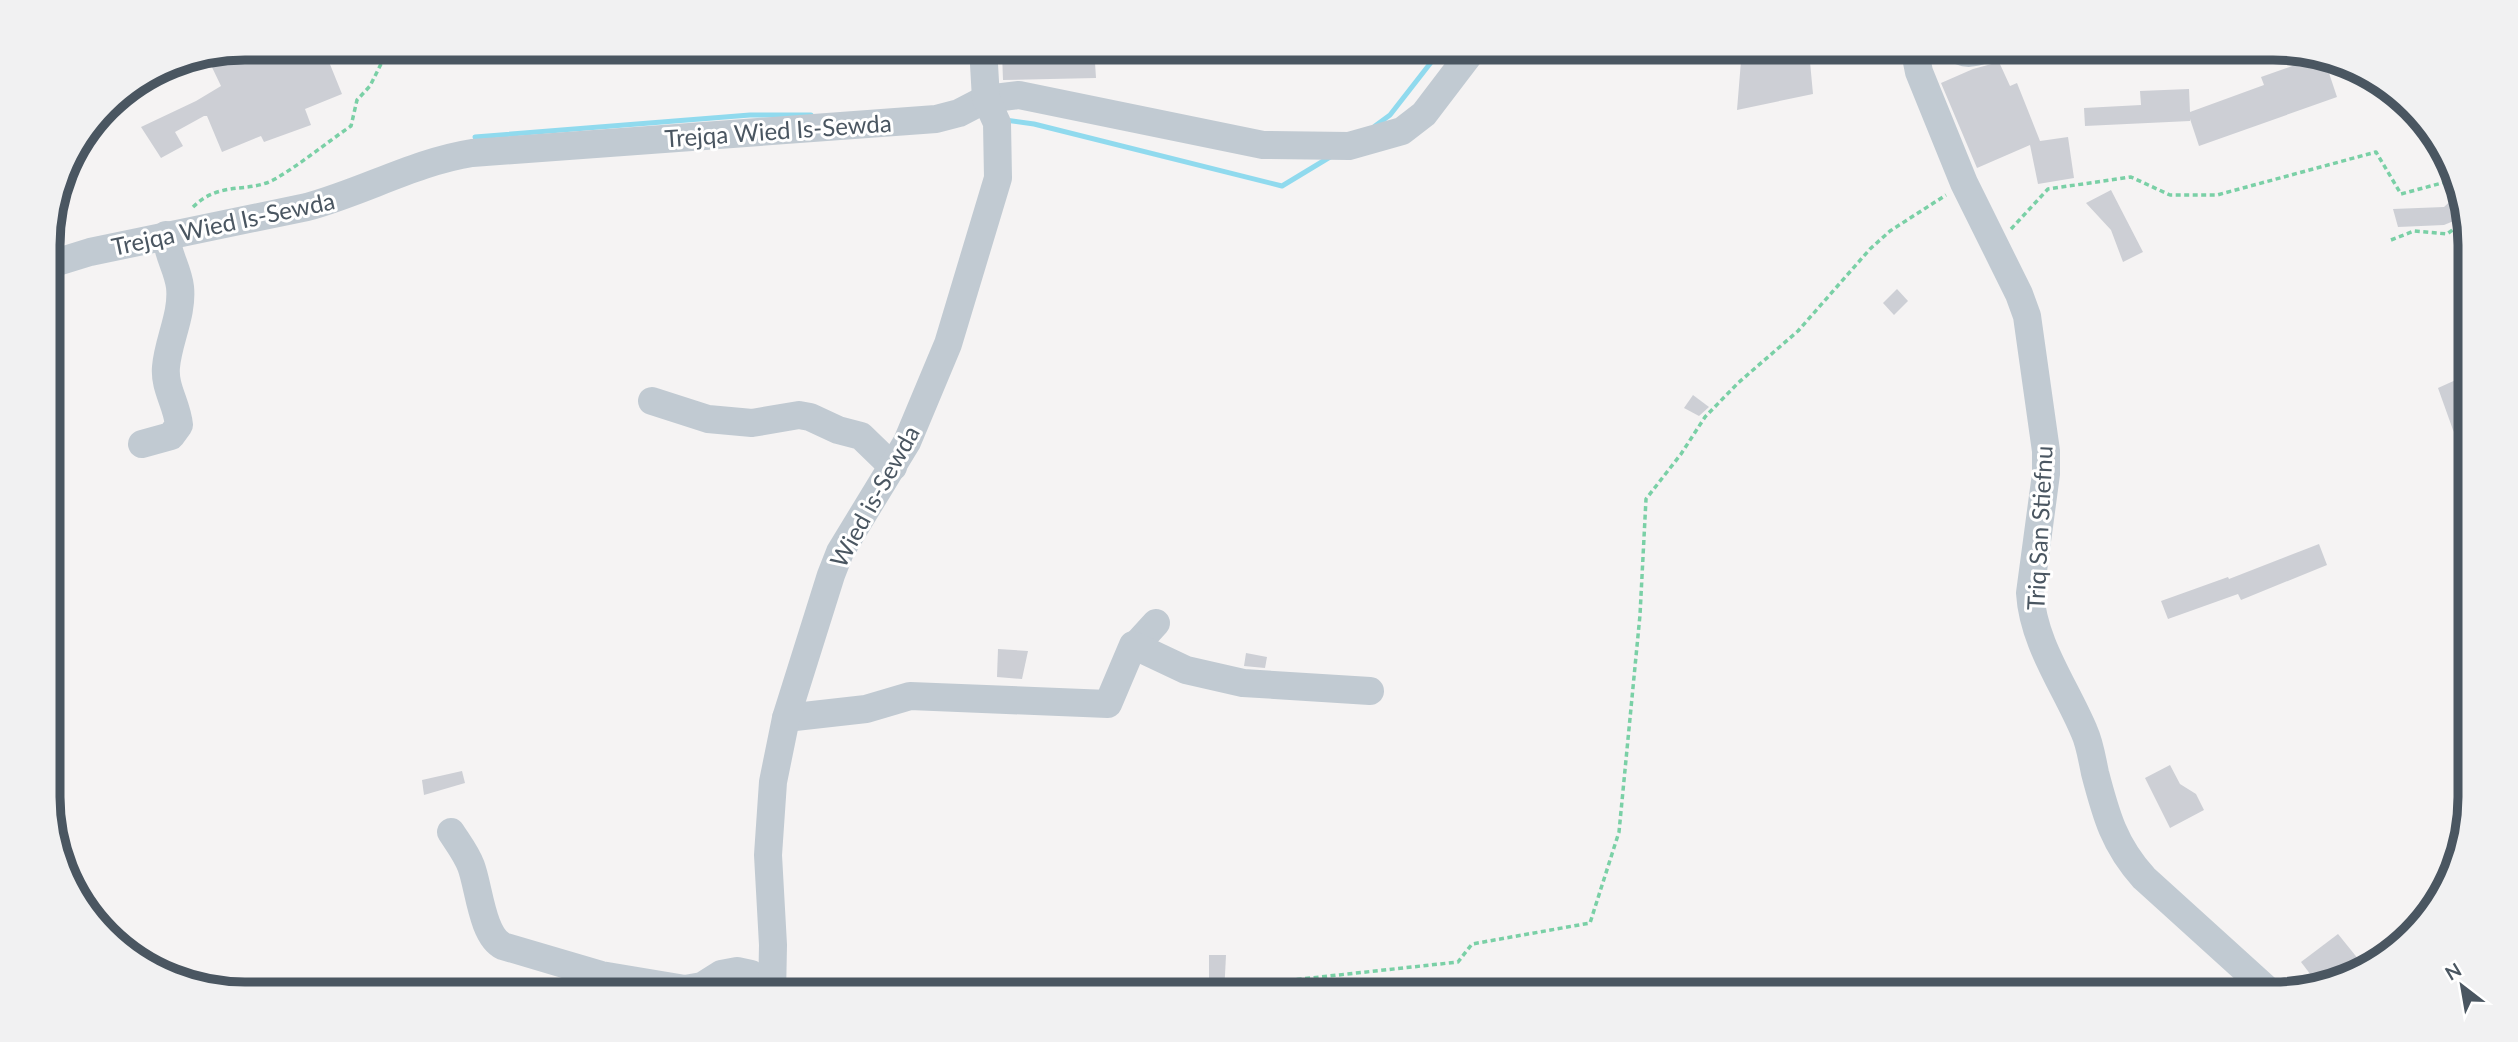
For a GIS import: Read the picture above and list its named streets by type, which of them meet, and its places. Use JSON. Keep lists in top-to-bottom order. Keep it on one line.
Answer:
{"streets":{"street":["Trejqa Wied Is-Sewda","Wied is-Sewda","Triq San Stiefnu"]},"crossings":[["Trejqa Wied Is-Sewda","Wied is-Sewda"]],"north":"top left"}
